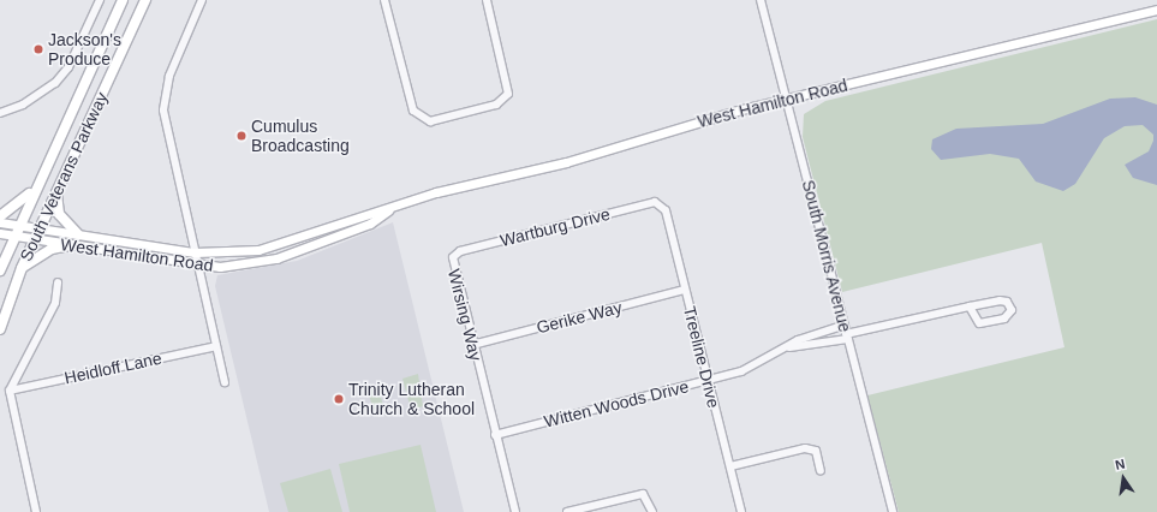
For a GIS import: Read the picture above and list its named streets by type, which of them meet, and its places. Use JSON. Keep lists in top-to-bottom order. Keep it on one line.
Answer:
{"streets":{"highway":["South Veterans Parkway"],"main road":["West Hamilton Road"],"street":["Wartburg Drive","South Morris Avenue","Wirsing Way","Gerike Way","Treeline Drive","Heidloff Lane","Witten Woods Drive"]},"crossings":[["West Hamilton Road","South Veterans Parkway"],["West Hamilton Road","South Morris Avenue"],["Wartburg Drive","Wirsing Way"],["Wartburg Drive","Treeline Drive"],["South Morris Avenue","Witten Woods Drive"],["Wirsing Way","Gerike Way"],["Wirsing Way","Witten Woods Drive"],["Gerike Way","Treeline Drive"],["Treeline Drive","Witten Woods Drive"]],"places":["Jackson's Produce","Cumulus Broadcasting","Trinity Lutheran Church & School"],"north":"top"}
